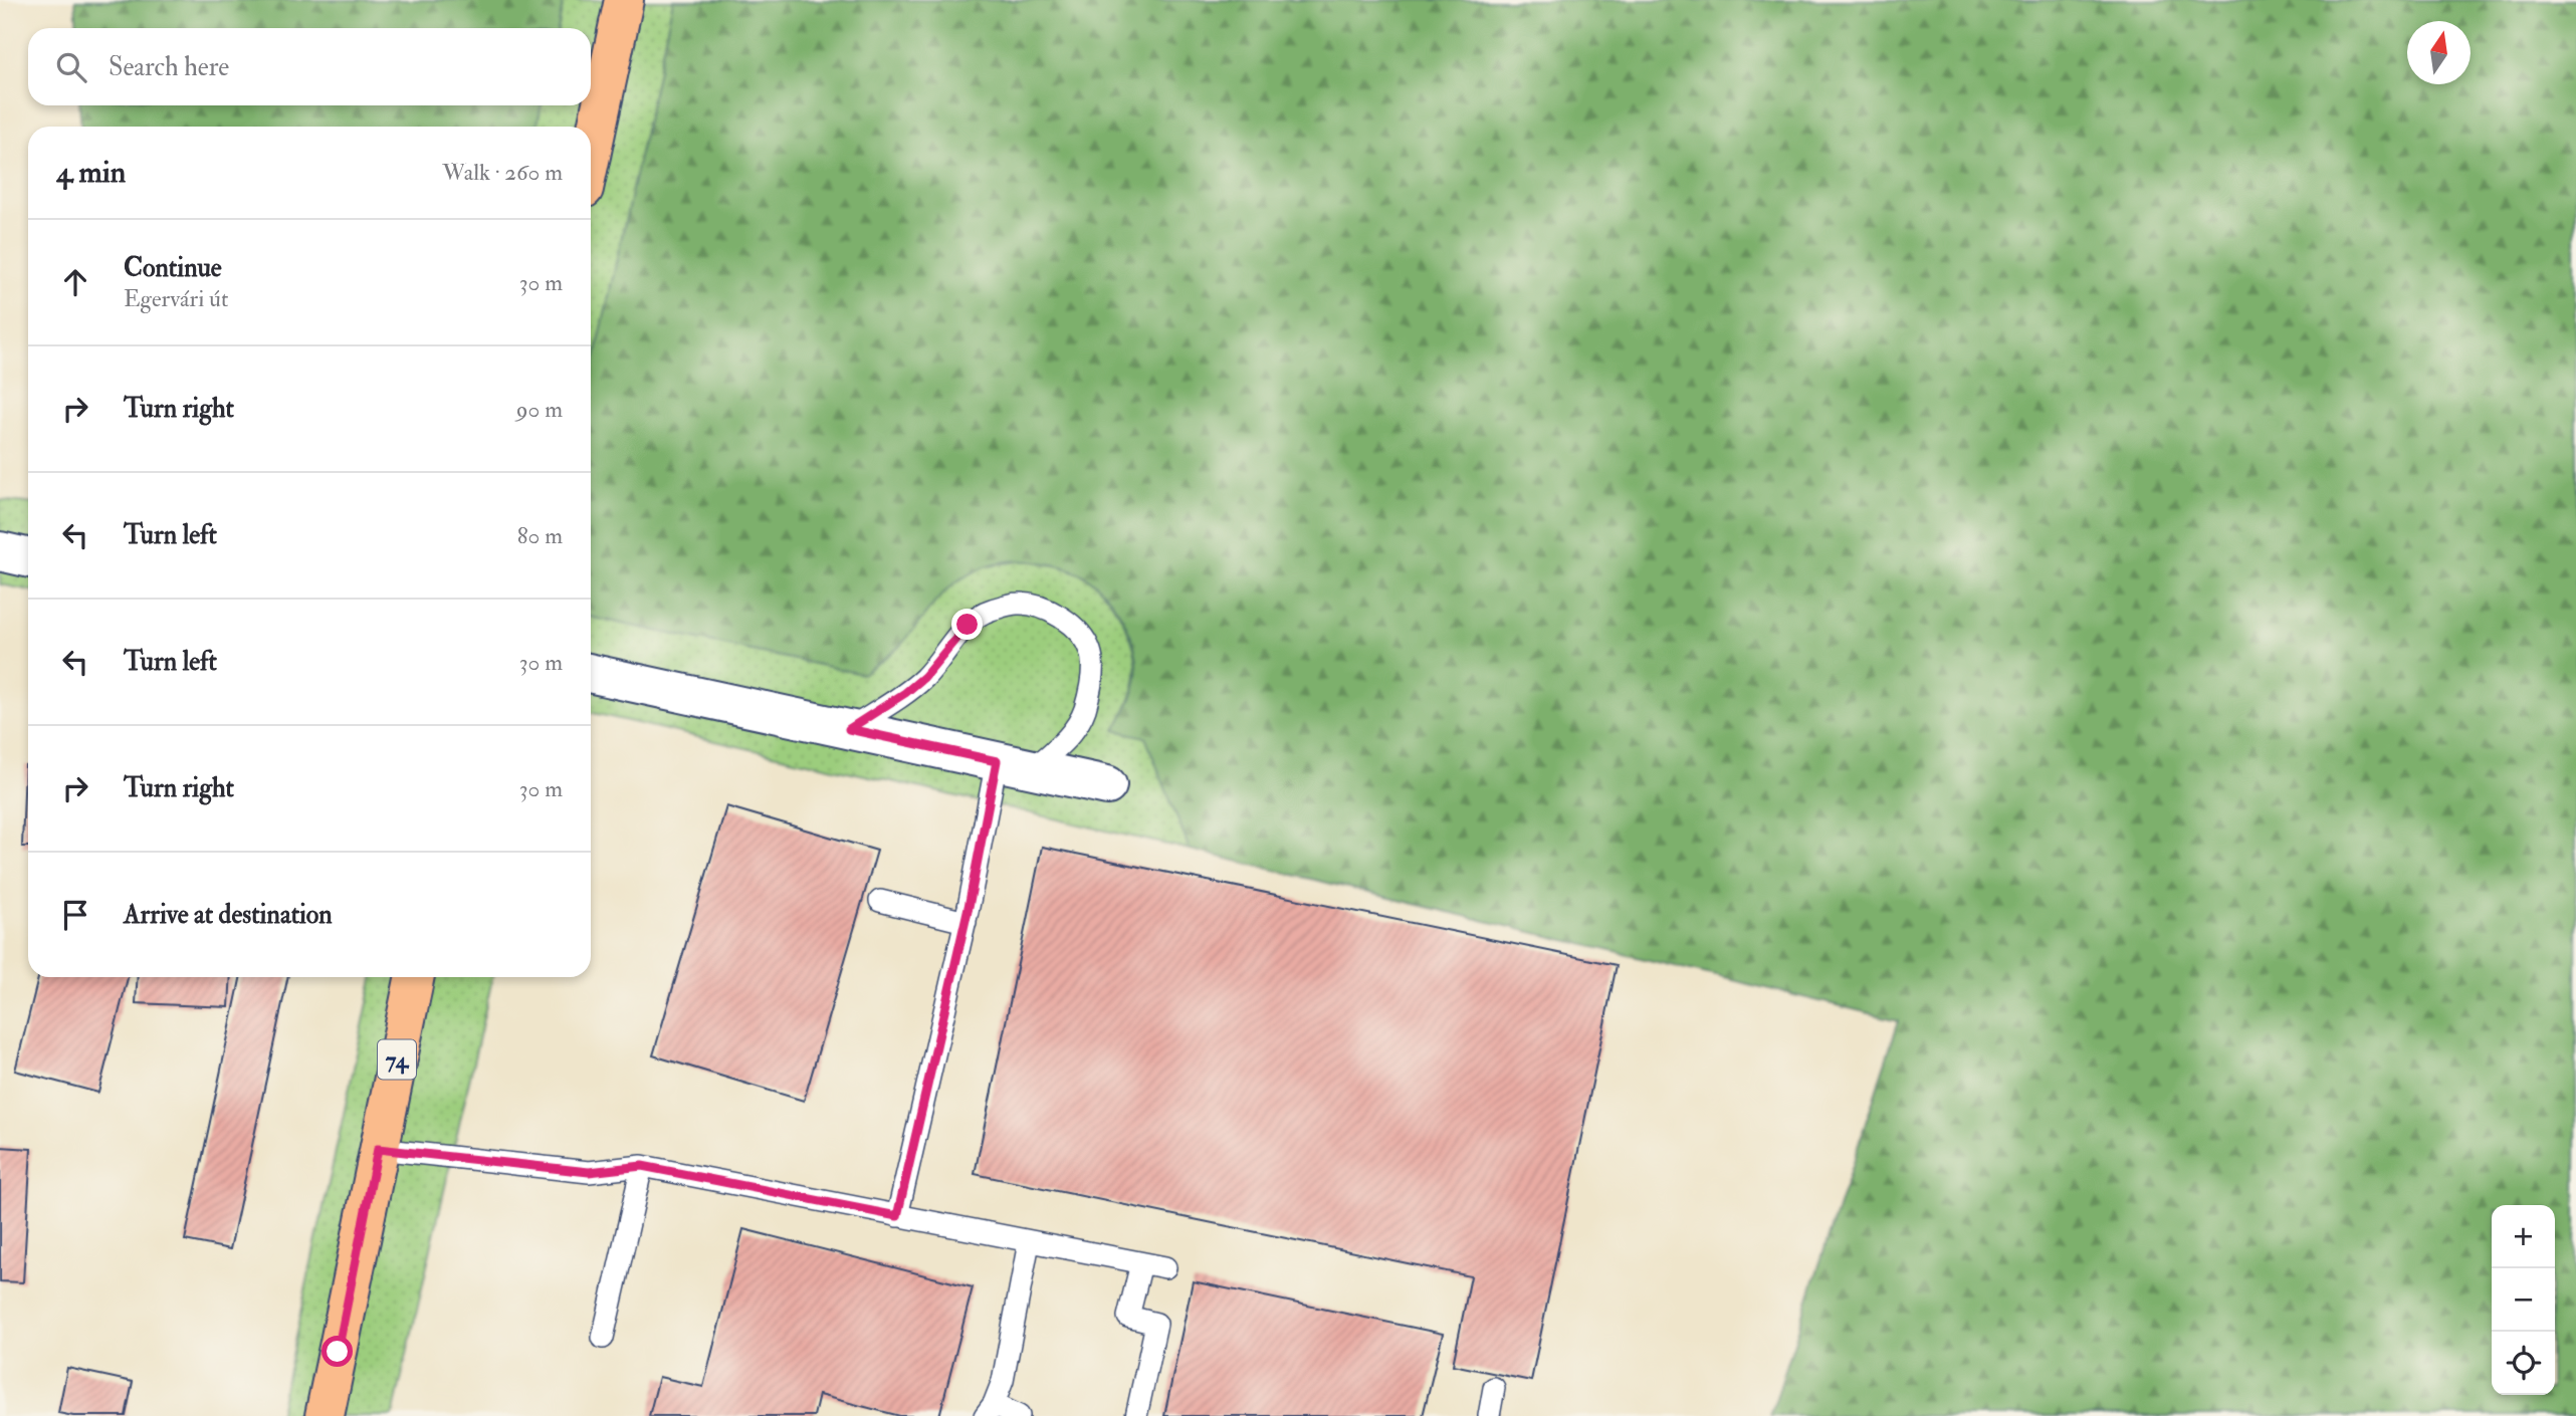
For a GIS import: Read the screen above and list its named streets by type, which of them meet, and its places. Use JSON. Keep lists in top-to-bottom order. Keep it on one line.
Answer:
{"streets":{"main road":["74"]},"north":"top","page":{"search":"Search here","heading":["4 min","Walk · 260 m"],"list":[["Continue","Egervári út","30 m"],["Turn right","90 m"],["Turn left","80 m"],["Turn left","30 m"],["Turn right","30 m"],"Arrive at destination"],"map_buttons":["+","−"]}}
